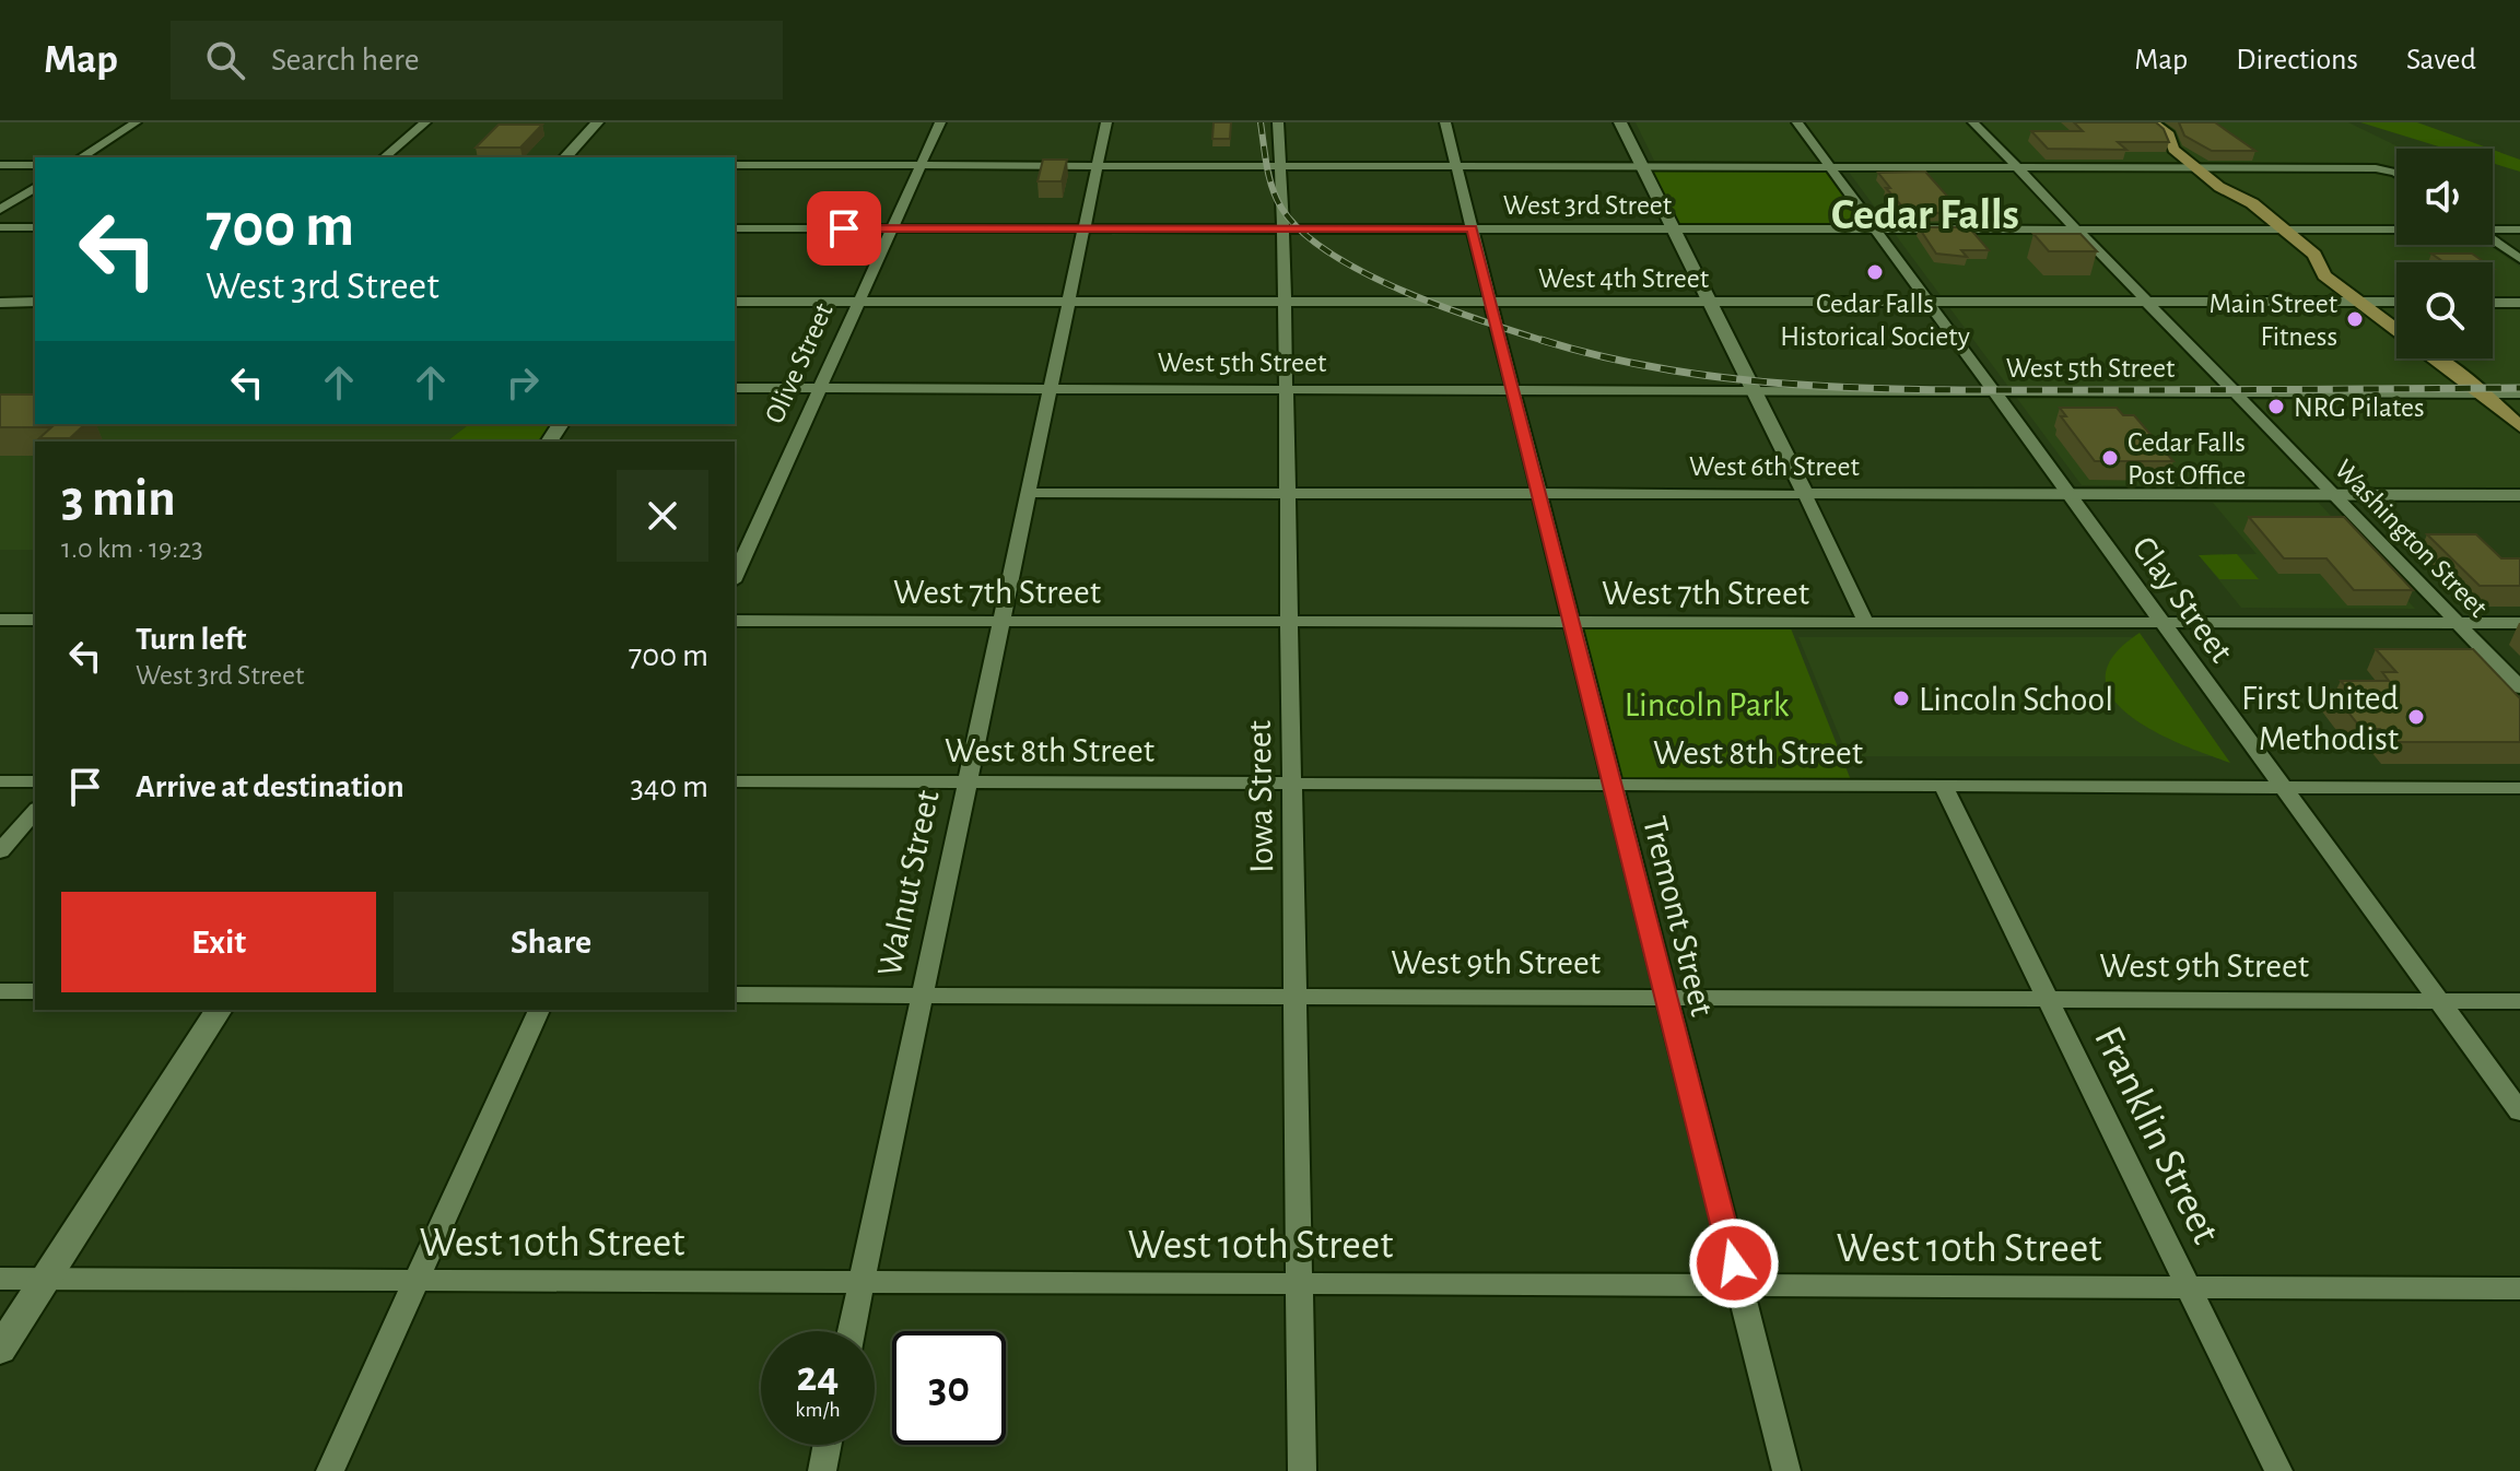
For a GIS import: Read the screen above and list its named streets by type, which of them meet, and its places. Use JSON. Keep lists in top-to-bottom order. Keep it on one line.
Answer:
{"streets":{"street":["West 3rd Street","West 4th Street","West 5th Street","Olive Street","West 6th Street","Washington Street","West 7th Street","Clay Street","West 8th Street","Iowa Street","Walnut Street","Tremont Street","West 9th Street","Franklin Street","West 10th Street"]},"crossings":[["West 3rd Street","Olive Street"],["West 3rd Street","Washington Street"],["West 3rd Street","Clay Street"],["West 3rd Street","Iowa Street"],["West 3rd Street","Walnut Street"],["West 3rd Street","Tremont Street"],["West 4th Street","Olive Street"],["West 4th Street","Washington Street"],["West 4th Street","Clay Street"],["West 4th Street","Iowa Street"],["West 4th Street","Walnut Street"],["West 4th Street","Tremont Street"],["West 5th Street","Olive Street"],["West 5th Street","Washington Street"],["West 5th Street","Clay Street"],["West 5th Street","Iowa Street"],["West 5th Street","Walnut Street"],["West 5th Street","Tremont Street"],["West 6th Street","Washington Street"],["West 6th Street","Clay Street"],["West 6th Street","Iowa Street"],["West 6th Street","Walnut Street"],["West 6th Street","Tremont Street"],["Washington Street","West 7th Street"],["West 7th Street","Clay Street"],["West 7th Street","Iowa Street"],["West 7th Street","Walnut Street"],["West 7th Street","Tremont Street"],["Clay Street","West 8th Street"],["Clay Street","West 9th Street"],["West 8th Street","Iowa Street"],["West 8th Street","Walnut Street"],["West 8th Street","Tremont Street"],["West 8th Street","Franklin Street"],["Iowa Street","West 9th Street"],["Iowa Street","West 10th Street"],["Walnut Street","West 9th Street"],["Walnut Street","West 10th Street"],["Tremont Street","West 9th Street"],["Tremont Street","West 10th Street"],["West 9th Street","Franklin Street"],["Franklin Street","West 10th Street"]],"districts":["Cedar Falls"],"parks":["Lincoln Park"],"places":["Cedar Falls Historical Society","Main Street Fitness","NRG Pilates","Cedar Falls Post Office","Lincoln School","First United Methodist"],"page":{"header":"Map","search":"Search here","nav":["Map","Directions","Saved"],"turn":["700 m","West 3rd Street"],"heading":["3 min","1.0 km · 19:23"],"list":[{"name":"Turn left","note":"West 3rd Street","value":"700 m"},{"name":"Arrive at destination","value":"340 m"}],"buttons":["Exit","Share"],"speed":"24 km/h","limit":"30"}}
